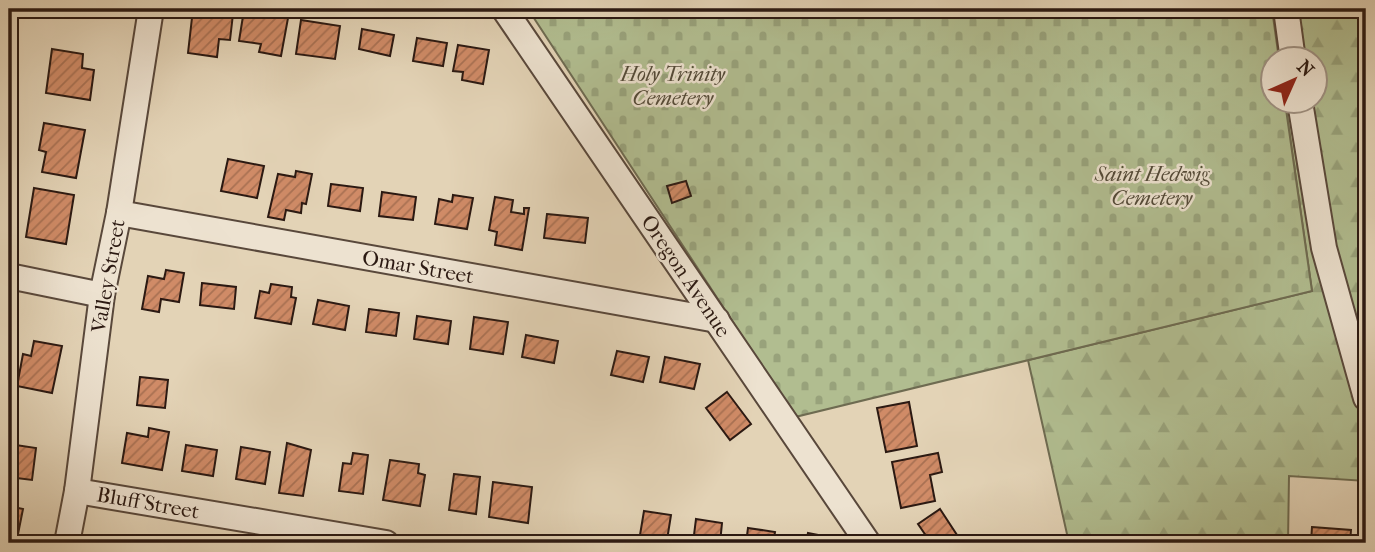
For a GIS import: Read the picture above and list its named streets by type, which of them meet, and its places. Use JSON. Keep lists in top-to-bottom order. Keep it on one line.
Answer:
{"streets":{"street":["Omar Street","Valley Street","Oregon Avenue","Bluff Street"]},"crossings":[["Omar Street","Valley Street"],["Omar Street","Oregon Avenue"],["Valley Street","Bluff Street"]],"parks":["Holy Trinity Cemetery","Saint Hedwig Cemetery"],"north":"top right"}
